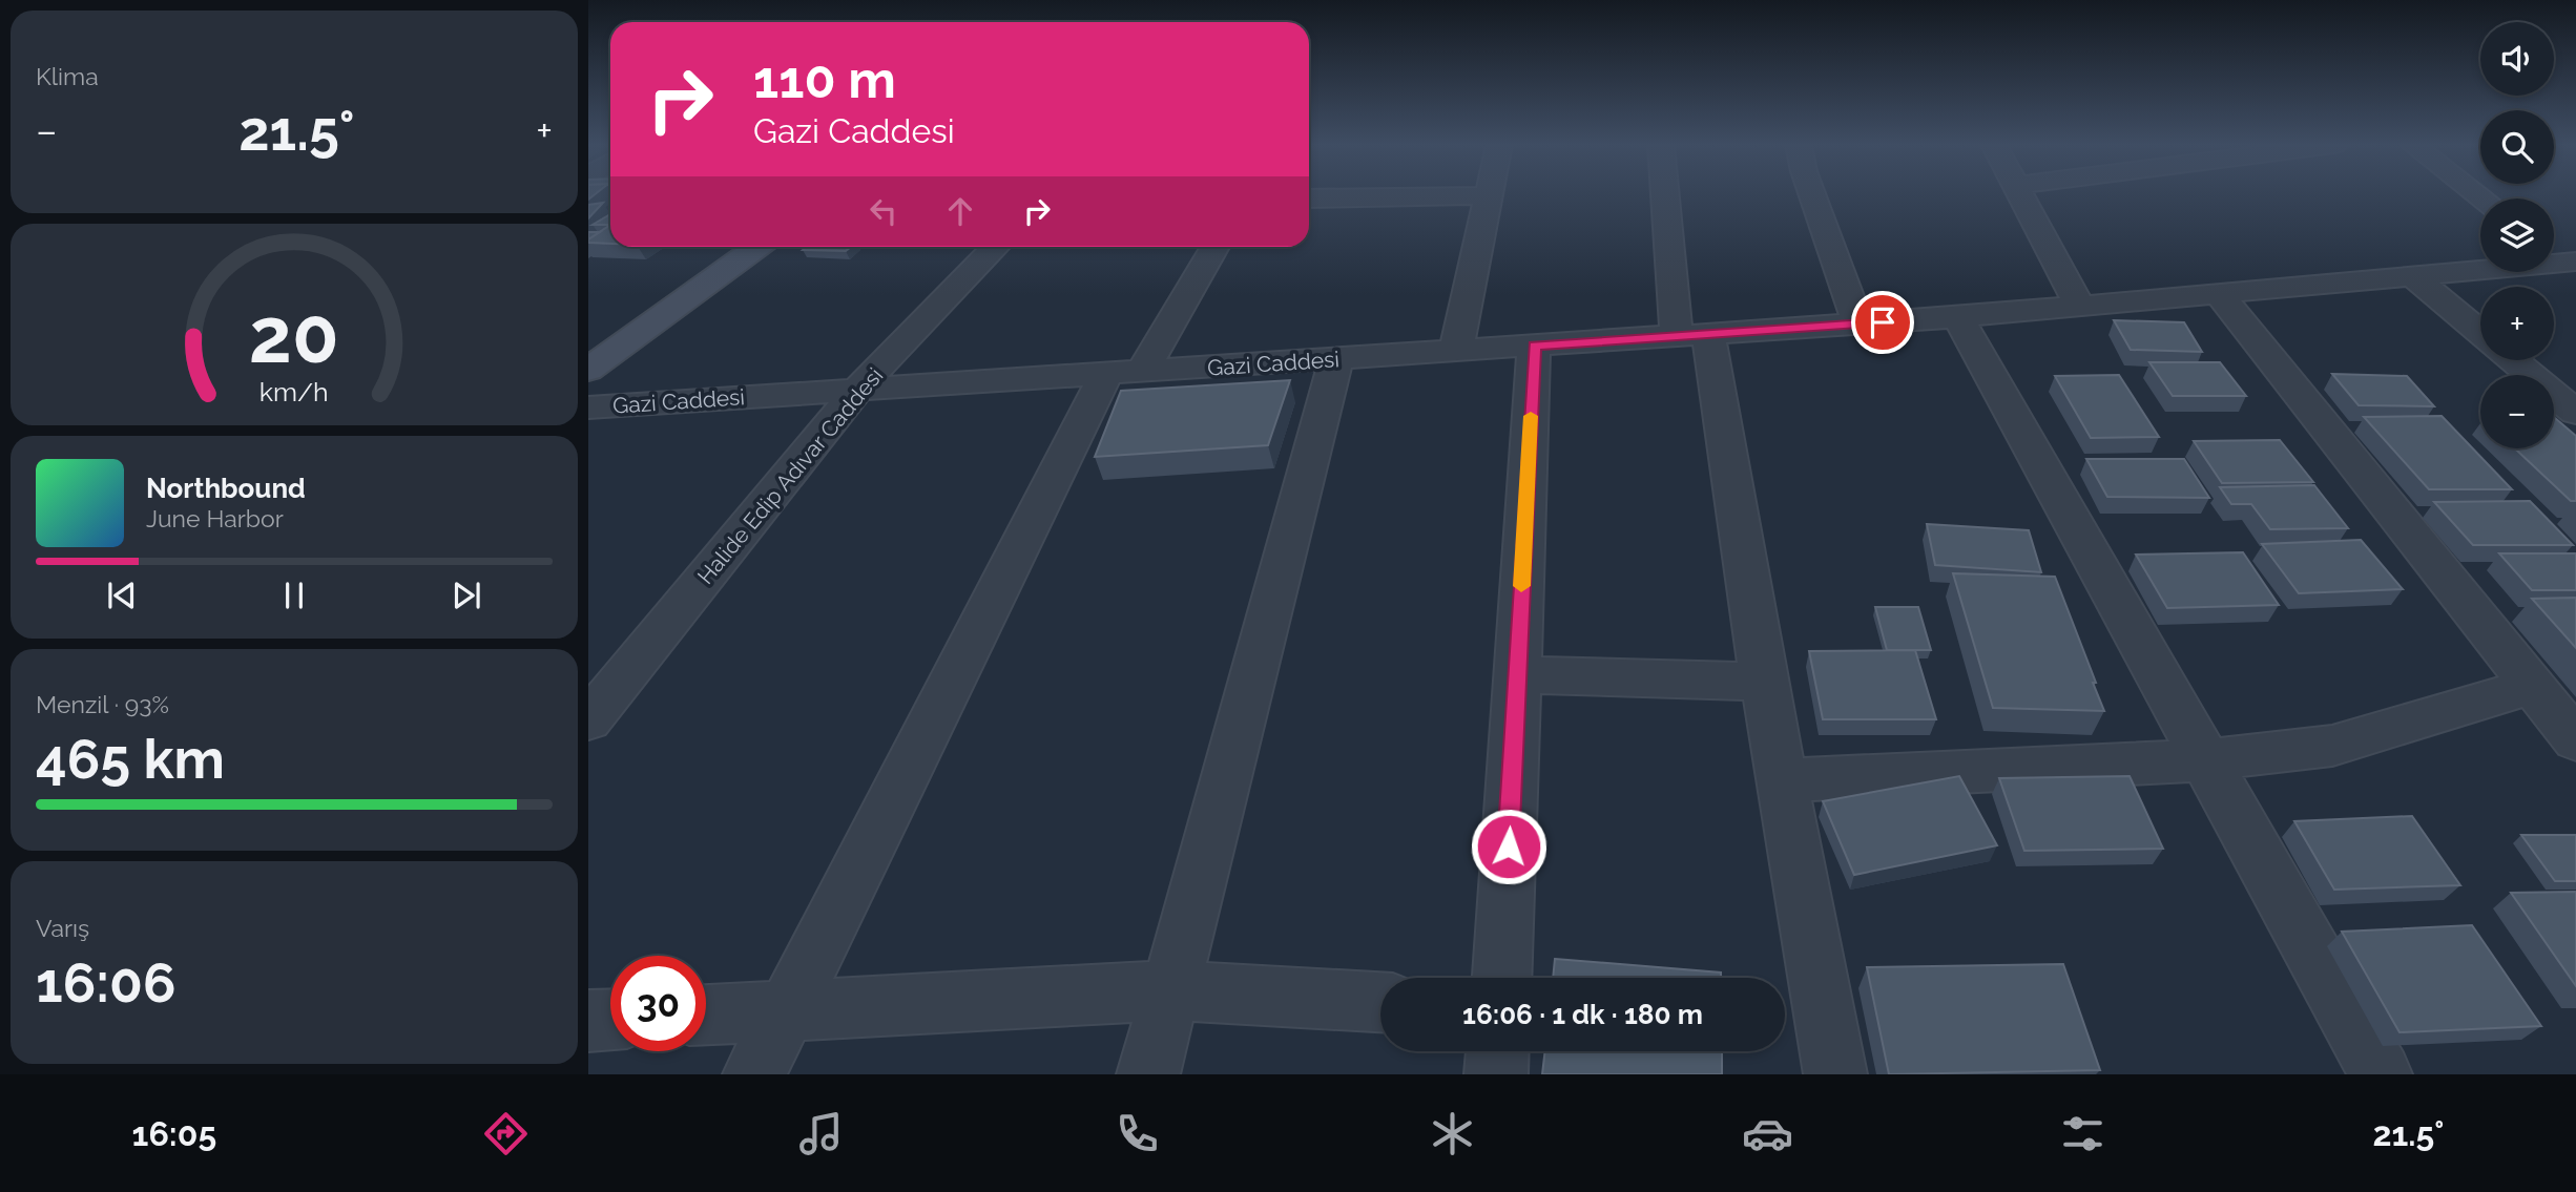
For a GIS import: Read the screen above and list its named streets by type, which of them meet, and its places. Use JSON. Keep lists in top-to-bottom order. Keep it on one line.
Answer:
{"streets":{"street":["Gazi Caddesi","Halide Edip Adıvar Caddesi"]},"crossings":[["Gazi Caddesi","Halide Edip Adıvar Caddesi"]],"page":{"tile":["Klima",["Menzil · 93%","465 km"],["Varış","16:06"]],"map_buttons":["+","−"],"turn":["110 m","Gazi Caddesi"],"heat":["−","21.5°","+"],"song":["Northbound","June Harbor"],"limit":"30","trip":"16:06 · 1 dk · 180 m","tabs":["16:05","21.5°"],"gauge":["20","km/h"]}}
